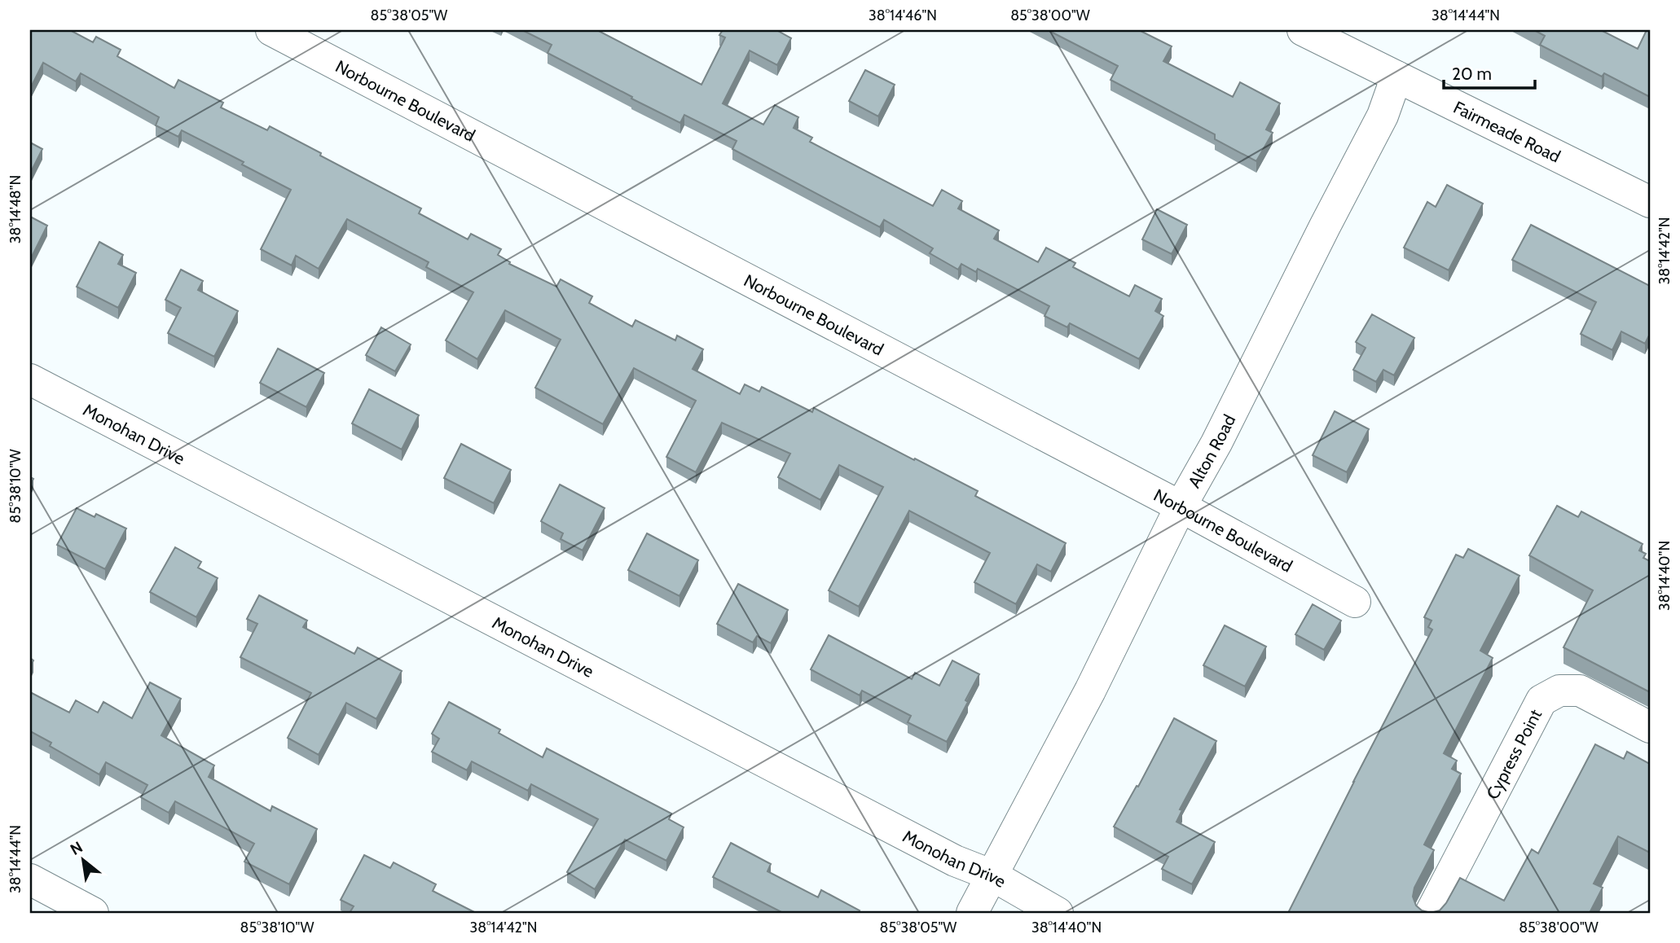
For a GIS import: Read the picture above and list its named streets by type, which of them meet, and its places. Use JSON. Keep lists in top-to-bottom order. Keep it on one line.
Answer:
{"streets":{"street":["Norbourne Boulevard","Fairmeade Road","Monohan Drive","Alton Road","Cypress Point"]},"crossings":[["Norbourne Boulevard","Alton Road"],["Fairmeade Road","Alton Road"],["Monohan Drive","Alton Road"]],"scale_bar":"20 m","north":"top left","coordinates":["85°38'05\"W","38°14'46\"N","85°38'00\"W","38°14'44\"N","38°14'48\"N","38°14'42\"N","85°38'10\"W","38°14'40\"N"]}
